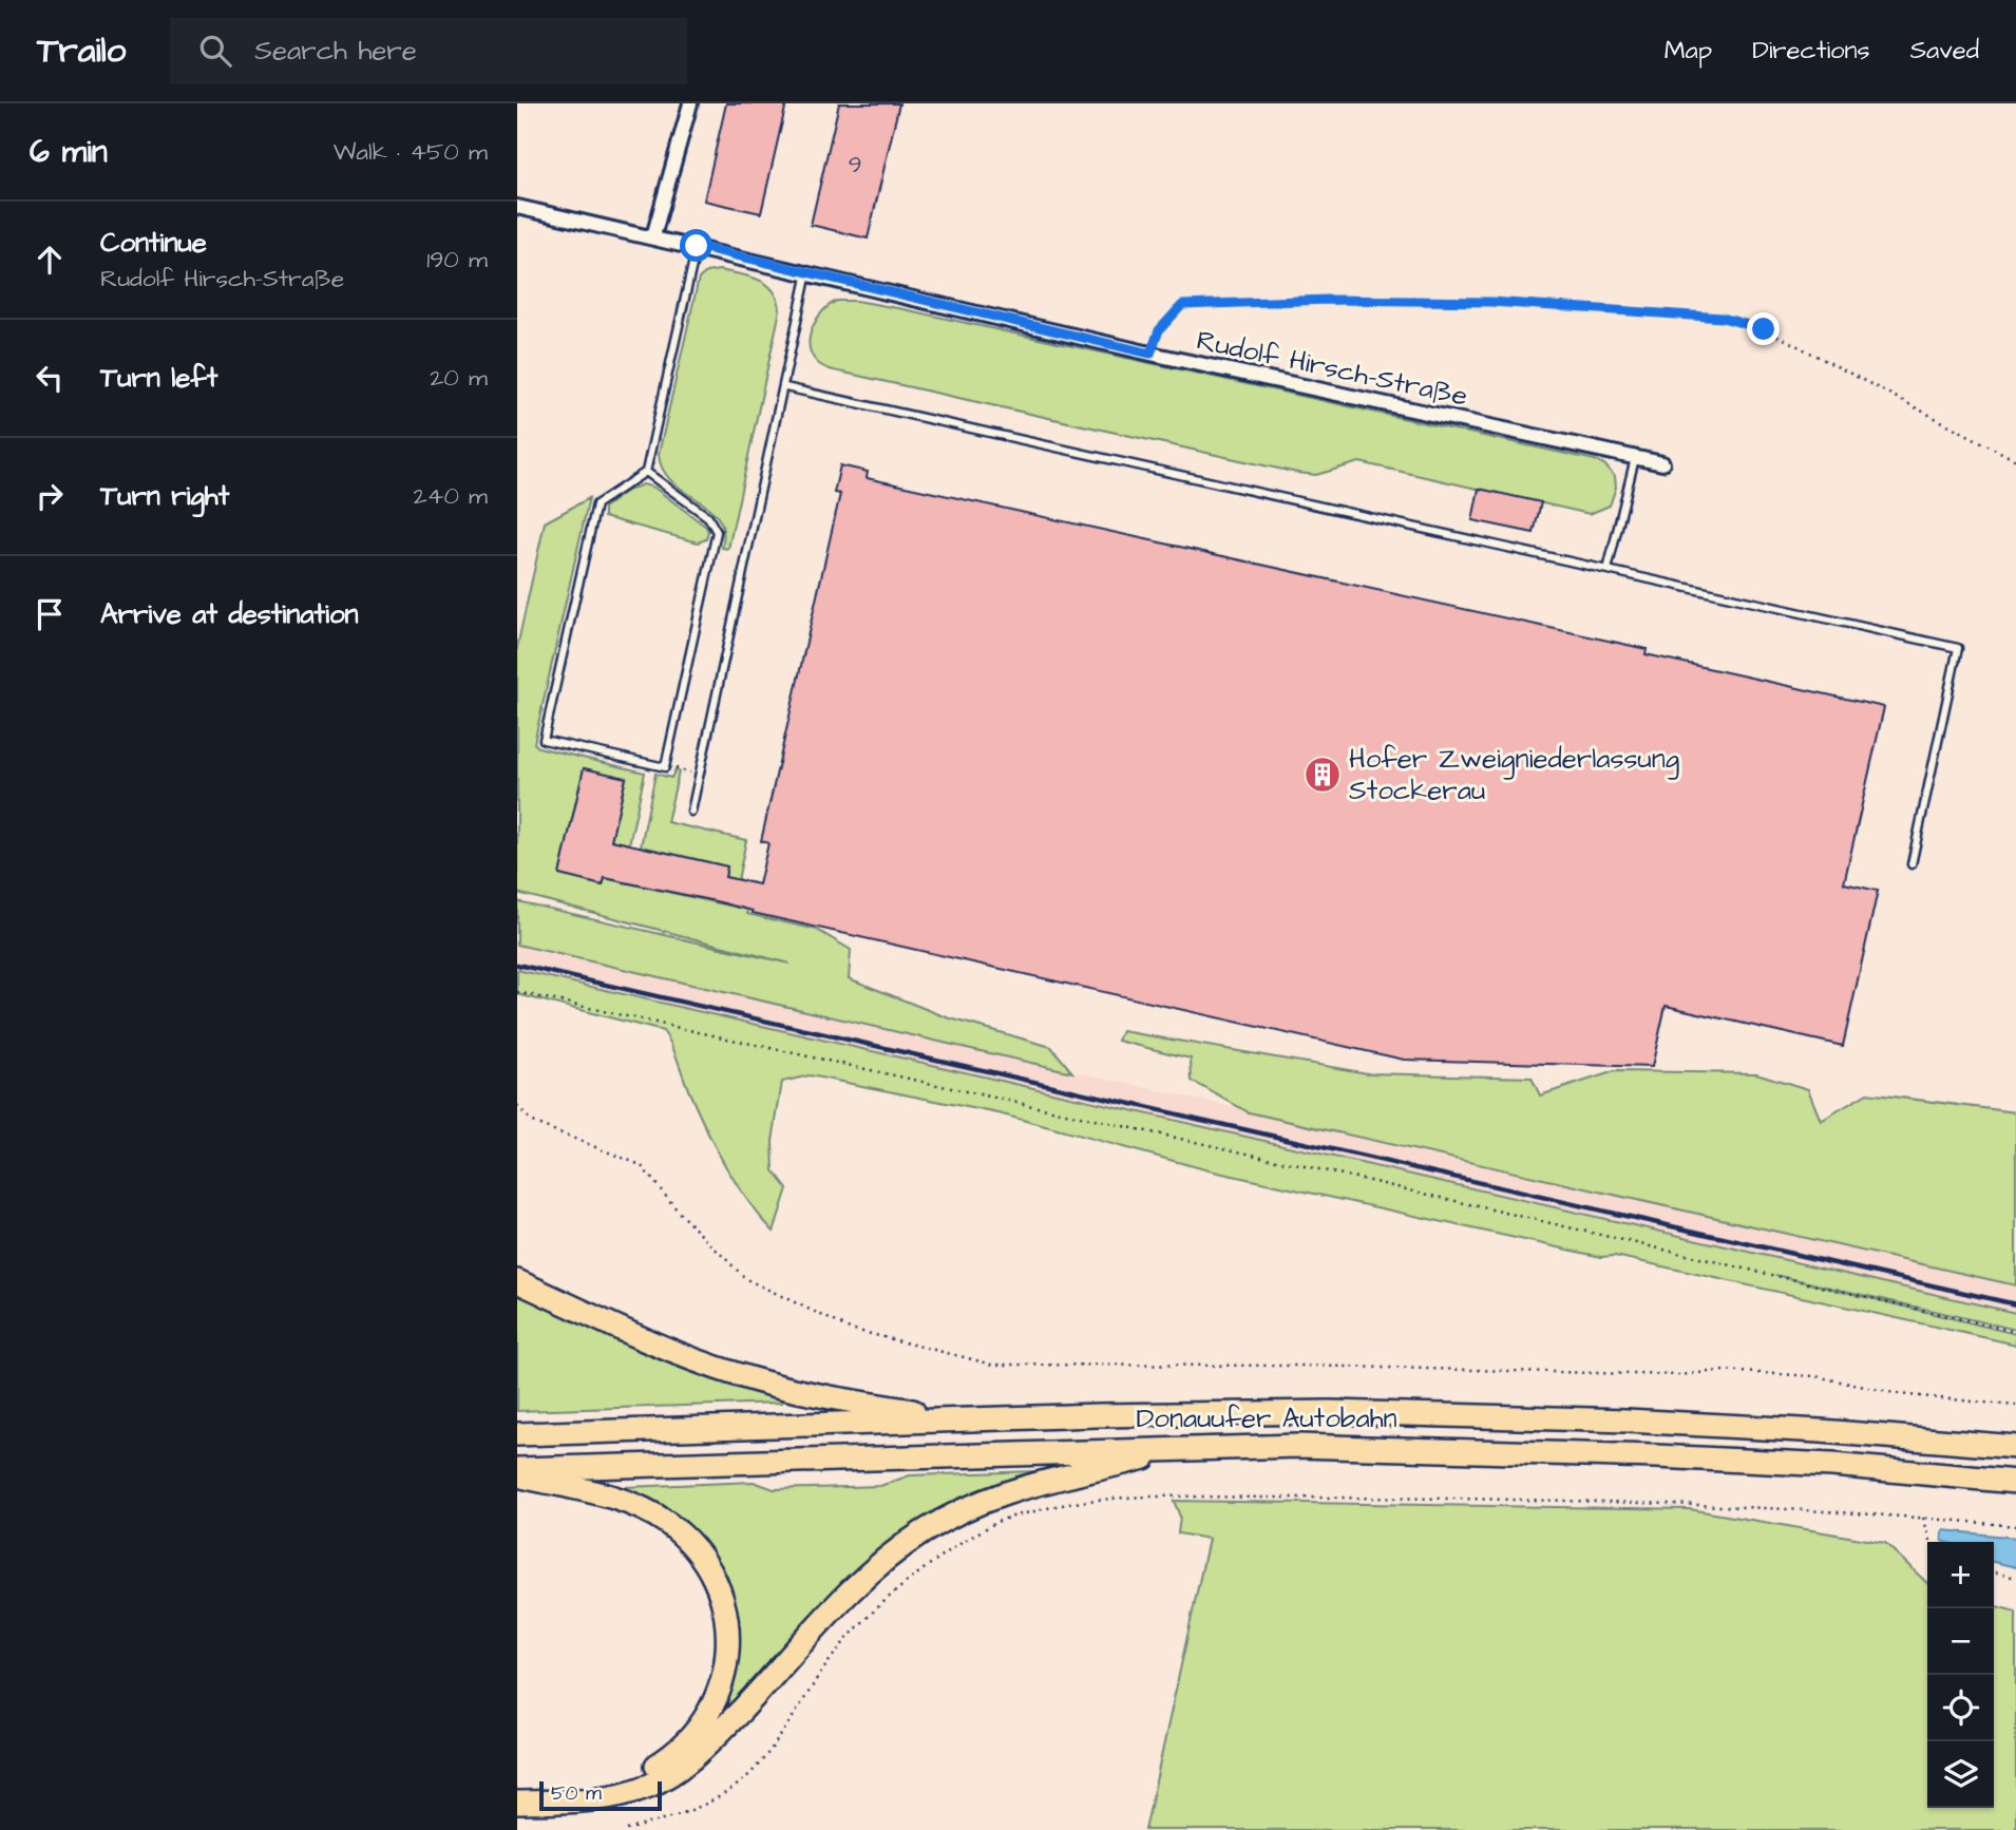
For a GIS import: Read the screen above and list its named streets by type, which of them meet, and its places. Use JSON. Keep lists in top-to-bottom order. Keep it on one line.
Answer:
{"streets":{"highway":["Donauufer Autobahn"],"street":["Rudolf Hirsch-Straße"]},"places":{"building":["Hofer Zweigniederlassung Stockerau"]},"house_numbers":["9"],"scale_bar":"50 m","page":{"header":"Trailo","search":"Search here","nav":["Map","Directions","Saved"],"heading":["6 min","Walk · 450 m"],"list":[["Continue","Rudolf Hirsch-Straße","190 m"],["Turn left","20 m"],["Turn right","240 m"],"Arrive at destination"],"map_buttons":["+","−"],"scale":"50 m"}}
